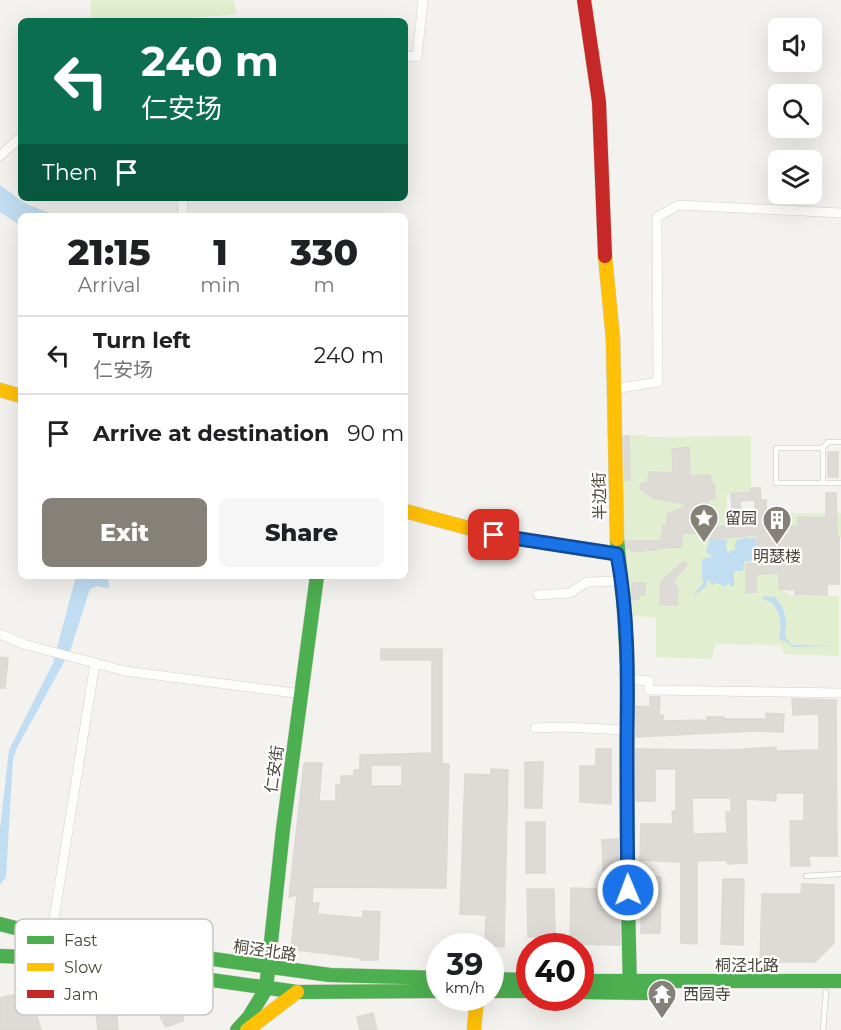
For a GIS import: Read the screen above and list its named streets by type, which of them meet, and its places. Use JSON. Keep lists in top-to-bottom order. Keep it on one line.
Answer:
{"streets":{"main road":["半边街","仁安街","桐泾北路"]},"crossings":[["半边街","桐泾北路"],["仁安街","桐泾北路"]],"places":{"place":["留园"],"building":["明瑟楼"],"temple":["西园寺"]},"legend":["Fast","Slow","Jam"],"page":{"turn":["240 m","仁安场"],"then":"Then","eta":["21:15","Arrival","1","min","330","m"],"list":[{"name":"Turn left","note":"仁安场","value":"240 m"},{"name":"Arrive at destination","value":"90 m"}],"buttons":["Exit","Share"],"speed":"39 km/h","limit":"40"}}
